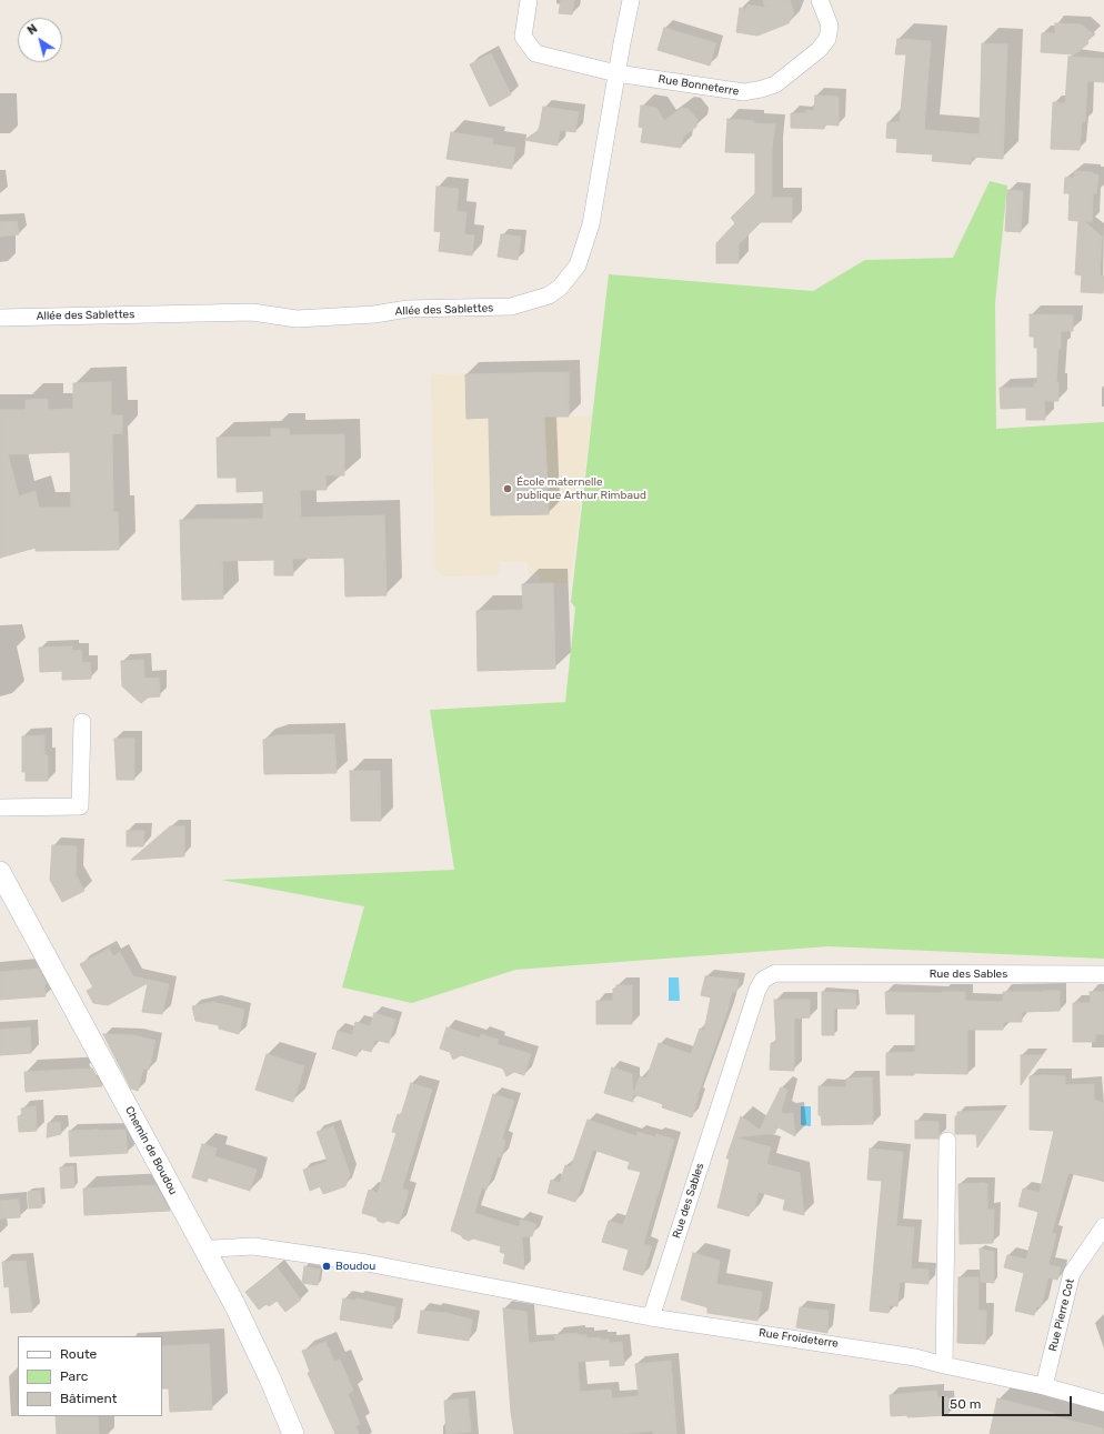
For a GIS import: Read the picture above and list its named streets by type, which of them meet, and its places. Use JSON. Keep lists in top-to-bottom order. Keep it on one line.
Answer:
{"streets":{"street":["Rue Bonneterre","Allée des Sablettes","Rue des Sables","Chemin de Boudou","Rue Pierre Cot","Rue Froideterre"]},"crossings":[["Rue Bonneterre","Allée des Sablettes"],["Rue des Sables","Rue Froideterre"],["Rue Pierre Cot","Rue Froideterre"]],"places":["École maternelle publique Arthur Rimbaud","Boudou"],"legend":["Route","Parc","Bâtiment"],"scale_bar":"50 m","north":"top left"}
